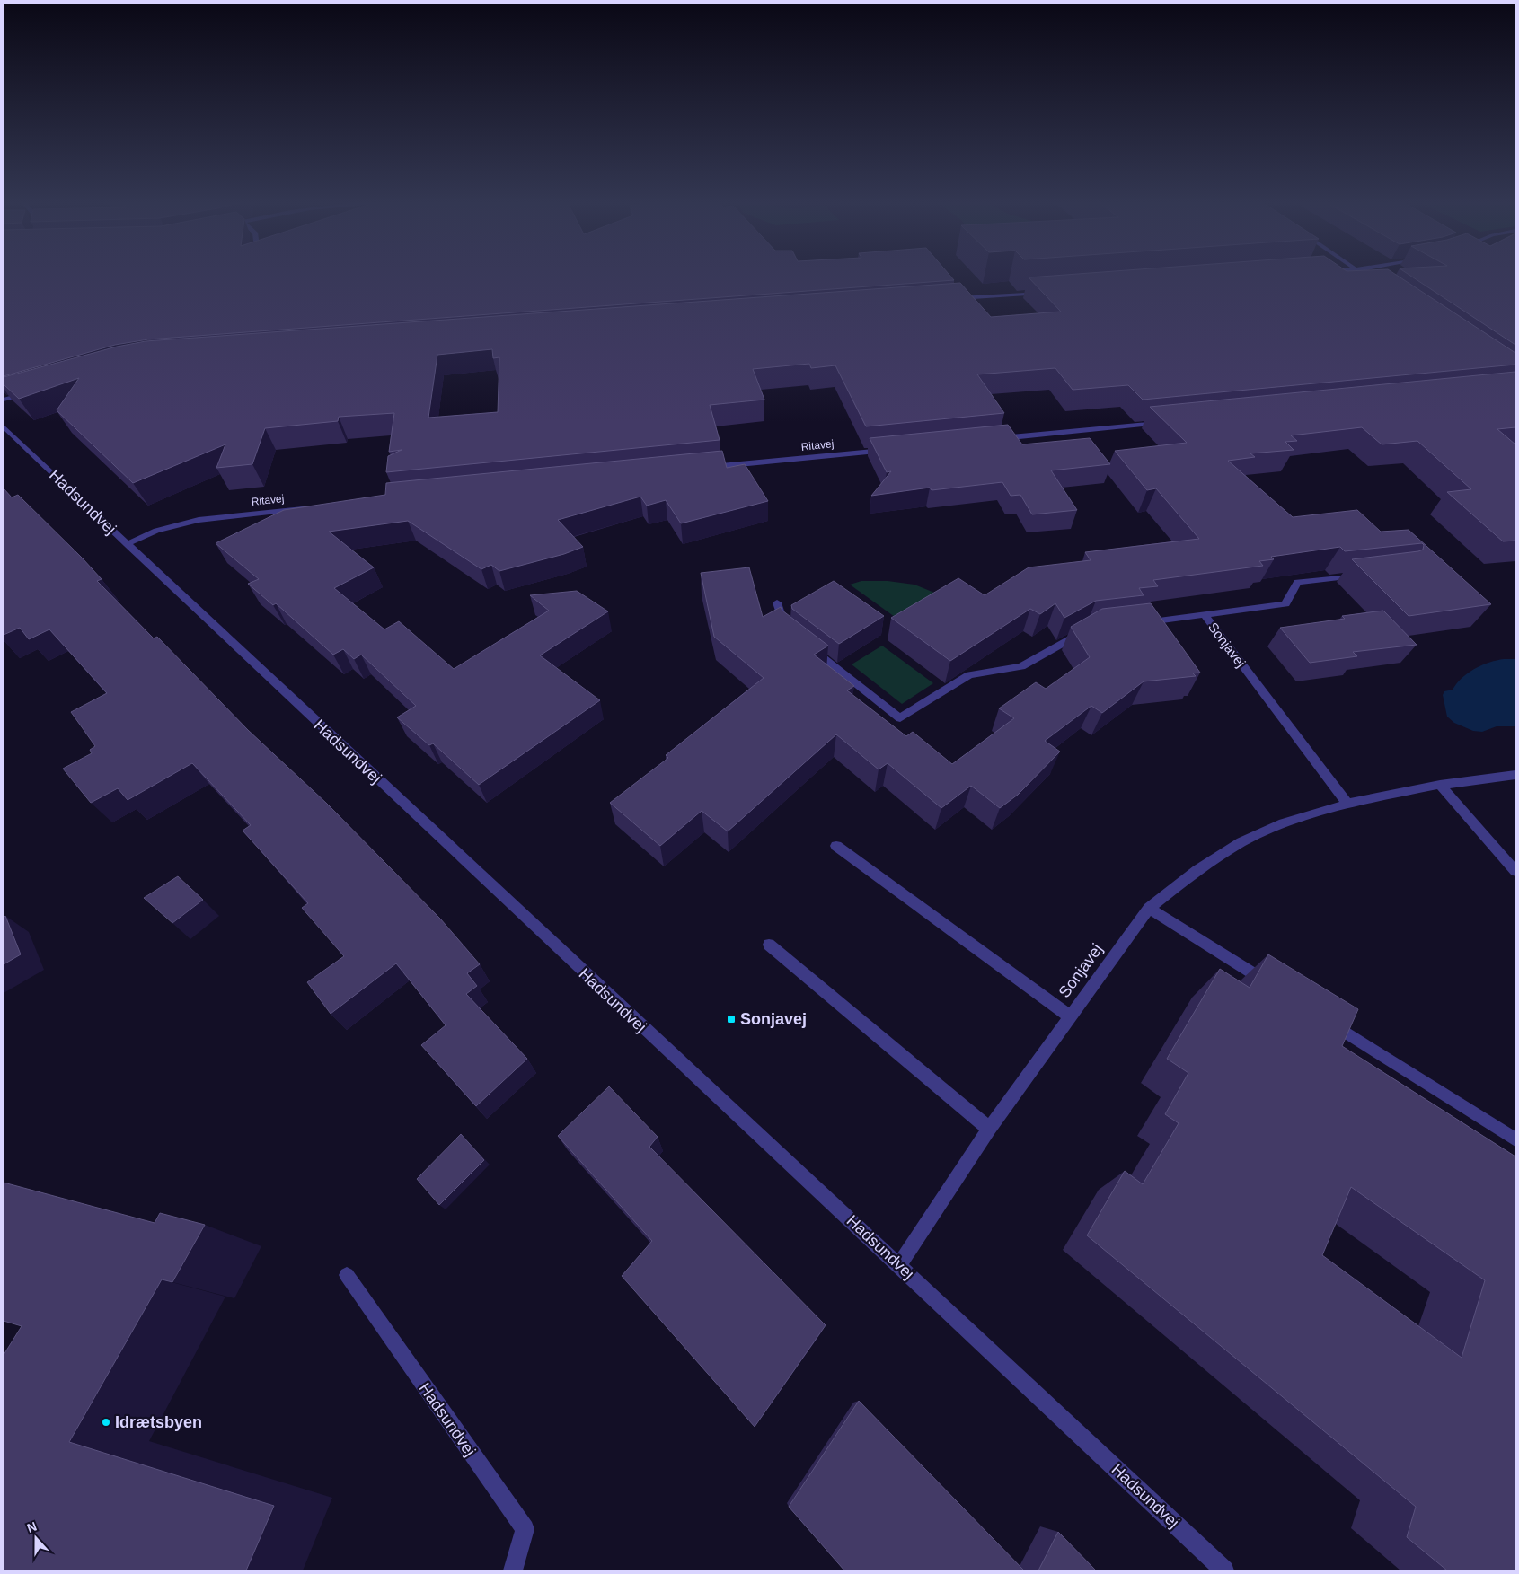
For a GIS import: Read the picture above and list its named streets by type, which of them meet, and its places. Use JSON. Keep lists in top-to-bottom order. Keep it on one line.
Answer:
{"streets":{"street":["Ritavej","Hadsundvej","Sonjavej"]},"crossings":[["Ritavej","Hadsundvej"],["Hadsundvej","Sonjavej"]],"places":{"transit":["Sonjavej"],"other":["Idrætsbyen"]},"north":"top"}
